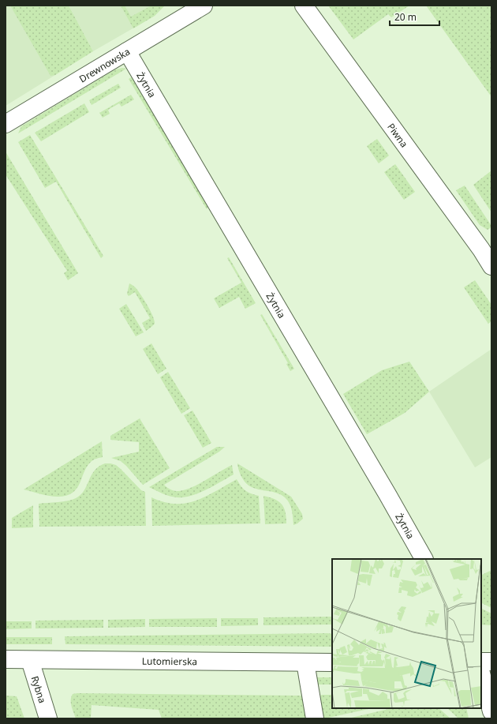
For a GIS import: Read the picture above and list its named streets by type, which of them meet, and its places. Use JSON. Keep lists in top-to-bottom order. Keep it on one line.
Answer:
{"streets":{"street":["Drewnowska","Żytnia","Piwna","Lutomierska","Rybna"]},"crossings":[["Drewnowska","Żytnia"],["Lutomierska","Rybna"]],"scale_bar":"20 m"}
